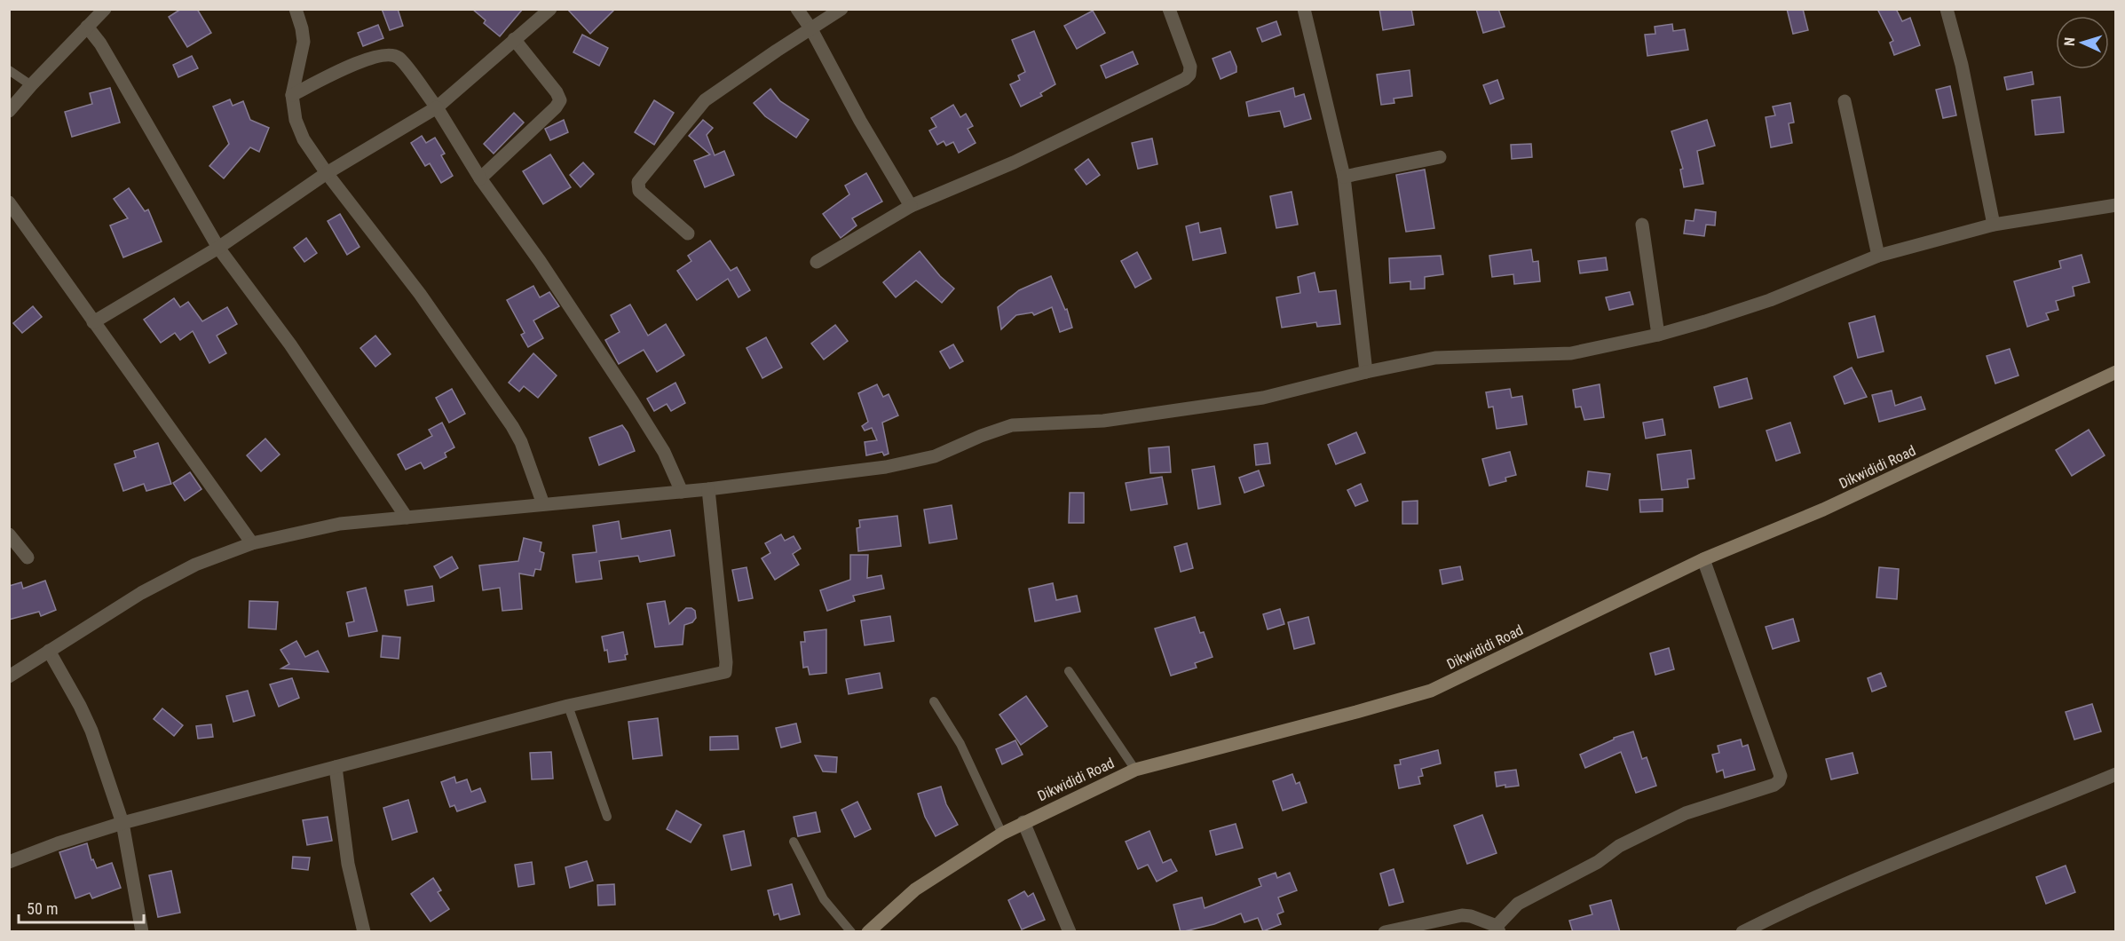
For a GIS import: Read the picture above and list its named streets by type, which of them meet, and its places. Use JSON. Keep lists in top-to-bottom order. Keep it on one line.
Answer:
{"streets":{"street":["Dikwididi Road"]},"scale_bar":"50 m","north":"left"}
